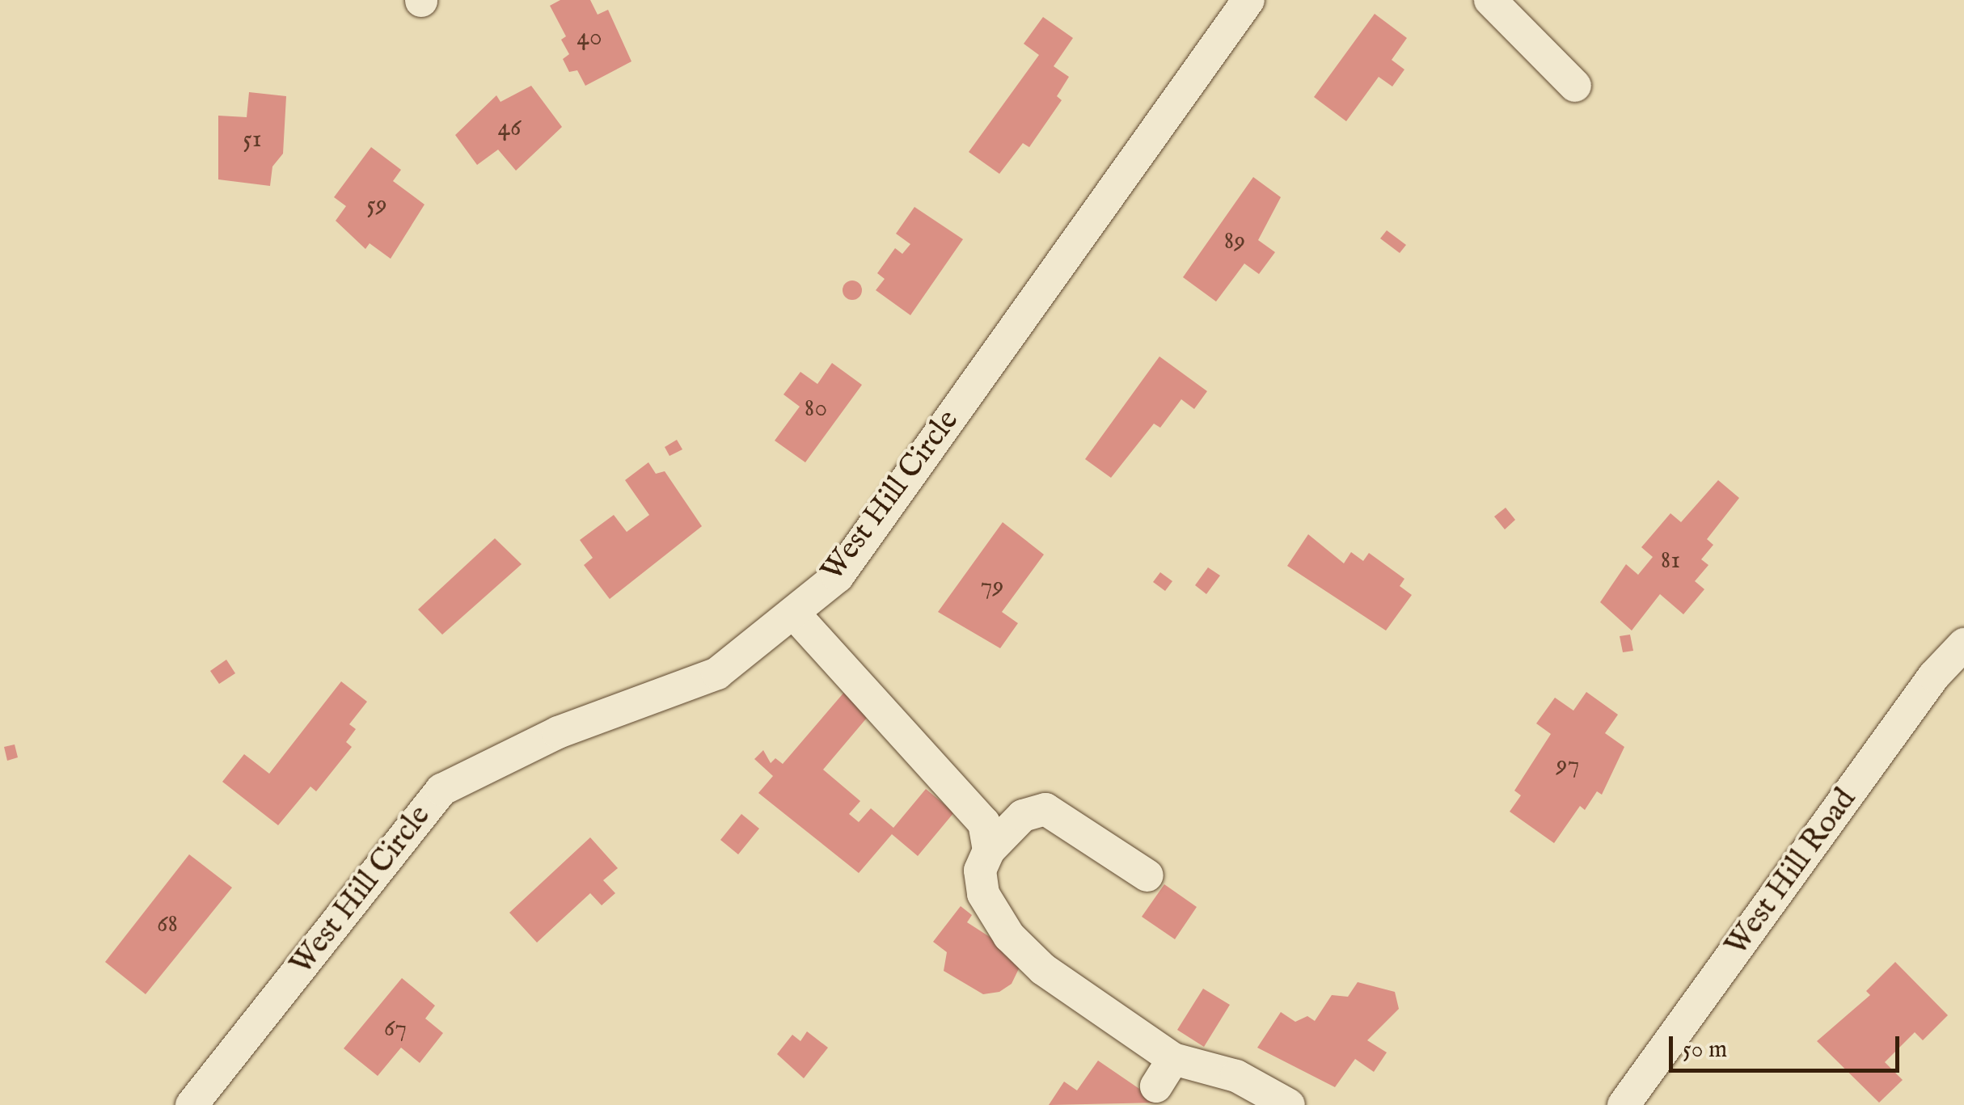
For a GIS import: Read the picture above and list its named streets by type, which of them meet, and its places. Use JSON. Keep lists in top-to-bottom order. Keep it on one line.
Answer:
{"streets":{"street":["West Hill Circle","West Hill Road"]},"house_numbers":["40","46","51","59","89","80","81","79","97","68","67"],"scale_bar":"50 m"}
